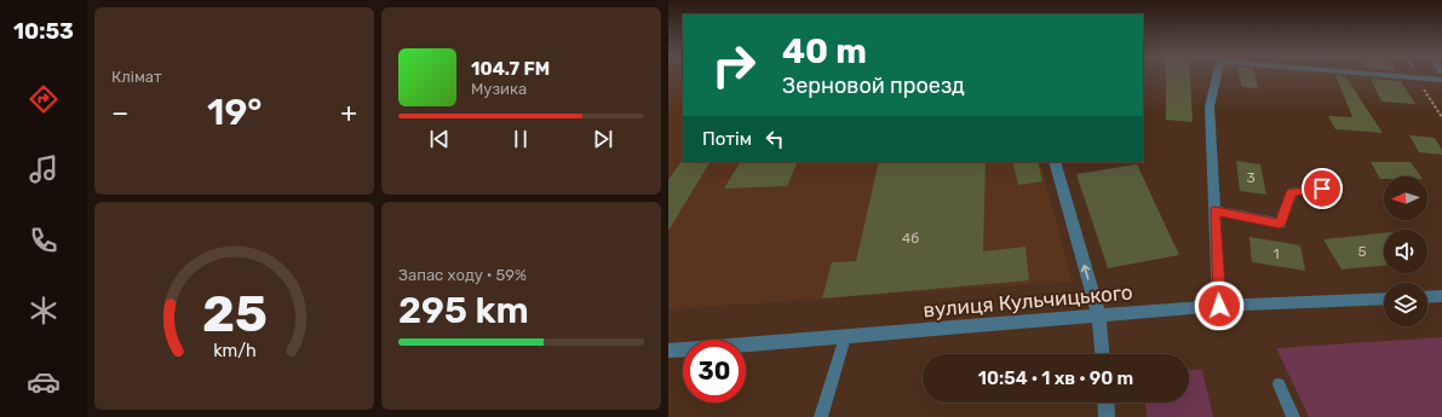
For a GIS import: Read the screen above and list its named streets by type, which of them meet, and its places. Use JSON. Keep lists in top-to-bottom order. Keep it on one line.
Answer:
{"streets":{"street":["вулиця Кульчицького"]},"house_numbers":["3","4б","5","1"],"north":"left","page":{"tabs":"10:53","tile":["Клімат",["Запас ходу · 59%","295 km"]],"turn":["40 m","Зерновой проезд"],"song":["104.7 FM","Музика"],"heat":["−","19°","+"],"then":"Потім","limit":"30","trip":"10:54 · 1 хв · 90 m","gauge":["25","km/h"]}}
